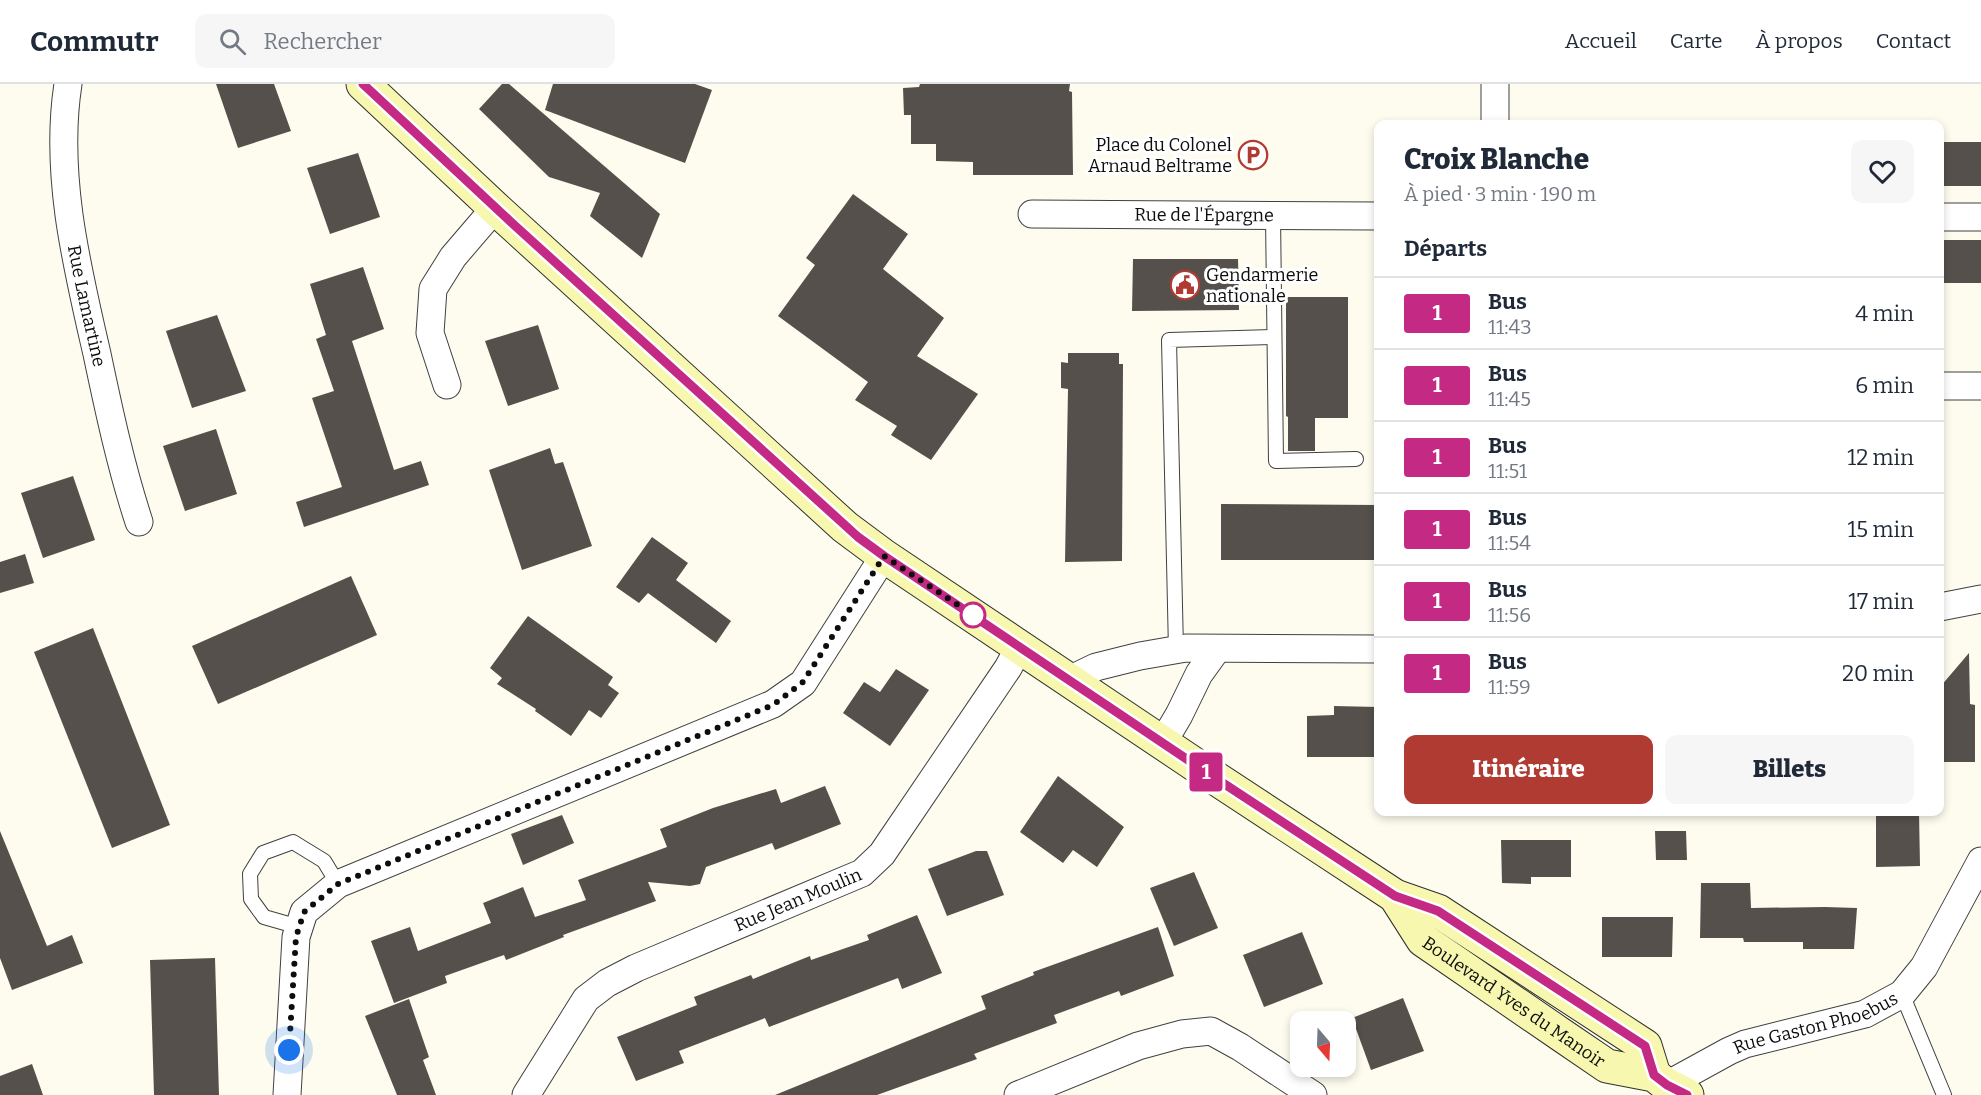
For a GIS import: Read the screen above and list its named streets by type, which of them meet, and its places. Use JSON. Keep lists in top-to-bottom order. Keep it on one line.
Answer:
{"streets":{"main road":["Boulevard Yves du Manoir"],"street":["Rue de l'Épargne","Rue Lamartine","Rue Jean Moulin","Rue Gaston Phoebus"]},"crossings":[["Rue Jean Moulin","Boulevard Yves du Manoir"],["Boulevard Yves du Manoir","Rue Gaston Phoebus"]],"places":{"parking":["Place du Colonel Arnaud Beltrame"],"public building":["Gendarmerie nationale"]},"lines":["bus line 1"],"north":"bottom","page":{"header":"Commutr","search":"Rechercher","nav":["Accueil","Carte","À propos","Contact"],"on_map":"1","heading":[["Croix Blanche","À pied · 3 min · 190 m"],"Départs"],"list":[{"mark":"1","name":"Bus","note":"11:43","value":"4 min"},{"mark":"1","name":"Bus","note":"11:45","value":"6 min"},{"mark":"1","name":"Bus","note":"11:51","value":"12 min"},{"mark":"1","name":"Bus","note":"11:54","value":"15 min"},{"mark":"1","name":"Bus","note":"11:56","value":"17 min"},{"mark":"1","name":"Bus","note":"11:59","value":"20 min"}],"buttons":["Itinéraire","Billets"]}}
